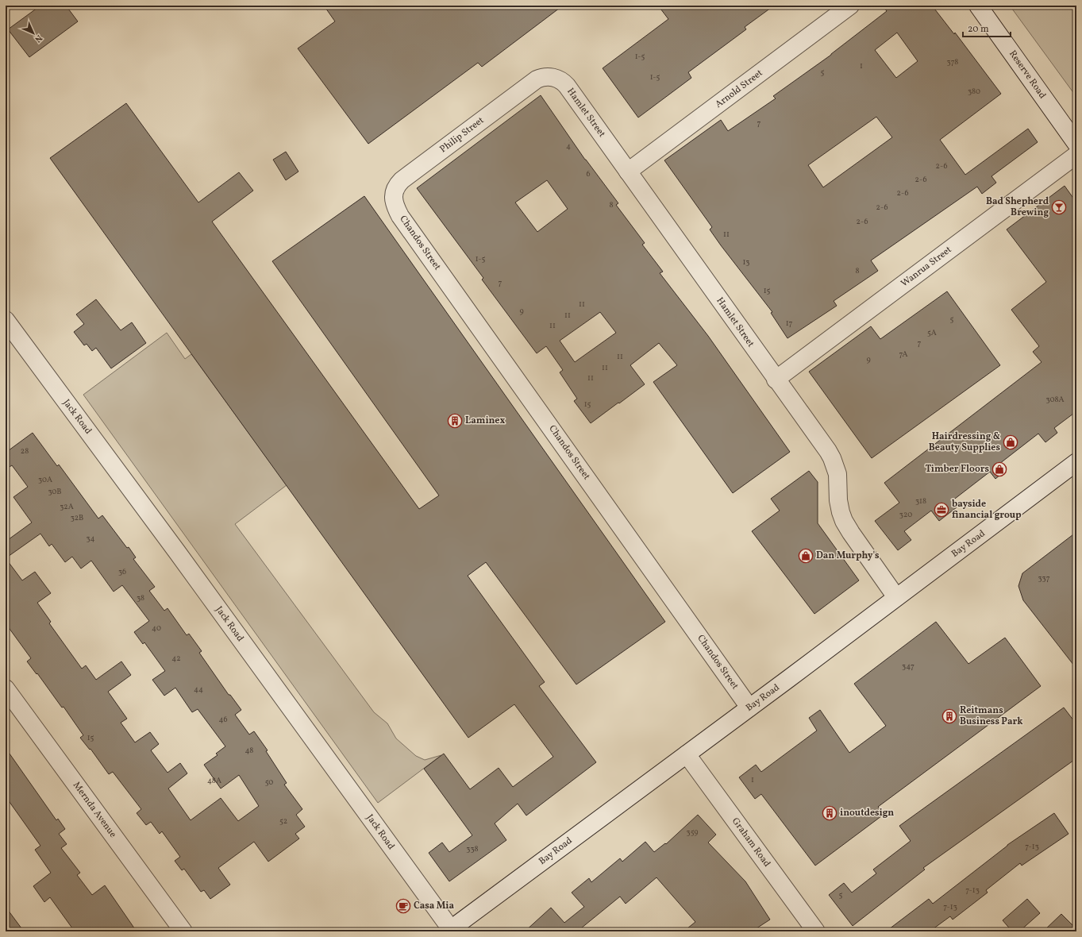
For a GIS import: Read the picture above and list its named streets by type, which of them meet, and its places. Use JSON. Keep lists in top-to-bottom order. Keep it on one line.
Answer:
{"streets":{"street":["Reserve Road","Arnold Street","Hamlet Street","Philip Street","Chandos Street","Wanrua Street","Jack Road","Bay Road","Mernda Avenue","Graham Road"]},"crossings":[["Arnold Street","Hamlet Street"],["Hamlet Street","Philip Street"],["Hamlet Street","Wanrua Street"],["Hamlet Street","Bay Road"],["Philip Street","Chandos Street"],["Chandos Street","Bay Road"],["Jack Road","Bay Road"],["Bay Road","Graham Road"]],"places":{"bar":["Bad Shepherd Brewing"],"building":["Laminex","Reitmans Business Park","inoutdesign"],"shop":["Hairdressing & Beauty Supplies","Timber Floors","Dan Murphy's"],"office":["bayside financial group"],"cafe":["Casa Mia"]},"house_numbers":["1-5","378","1","5","1-5","380","7","4","2-6","6","2-6","2-6","8","2-6","2-6","11","1-5","13","8","7","15","11","9","11","5","17","11","5A","7","7A","11","9","11","11","308A","15","28","30A","30B","318","32A","320","32B","34","36","337","38","40","42","347","44","46","15","48","1","48A","50","52","359","7-13","338","7-13","5","7-13"],"scale_bar":"20 m","north":"bottom right"}
